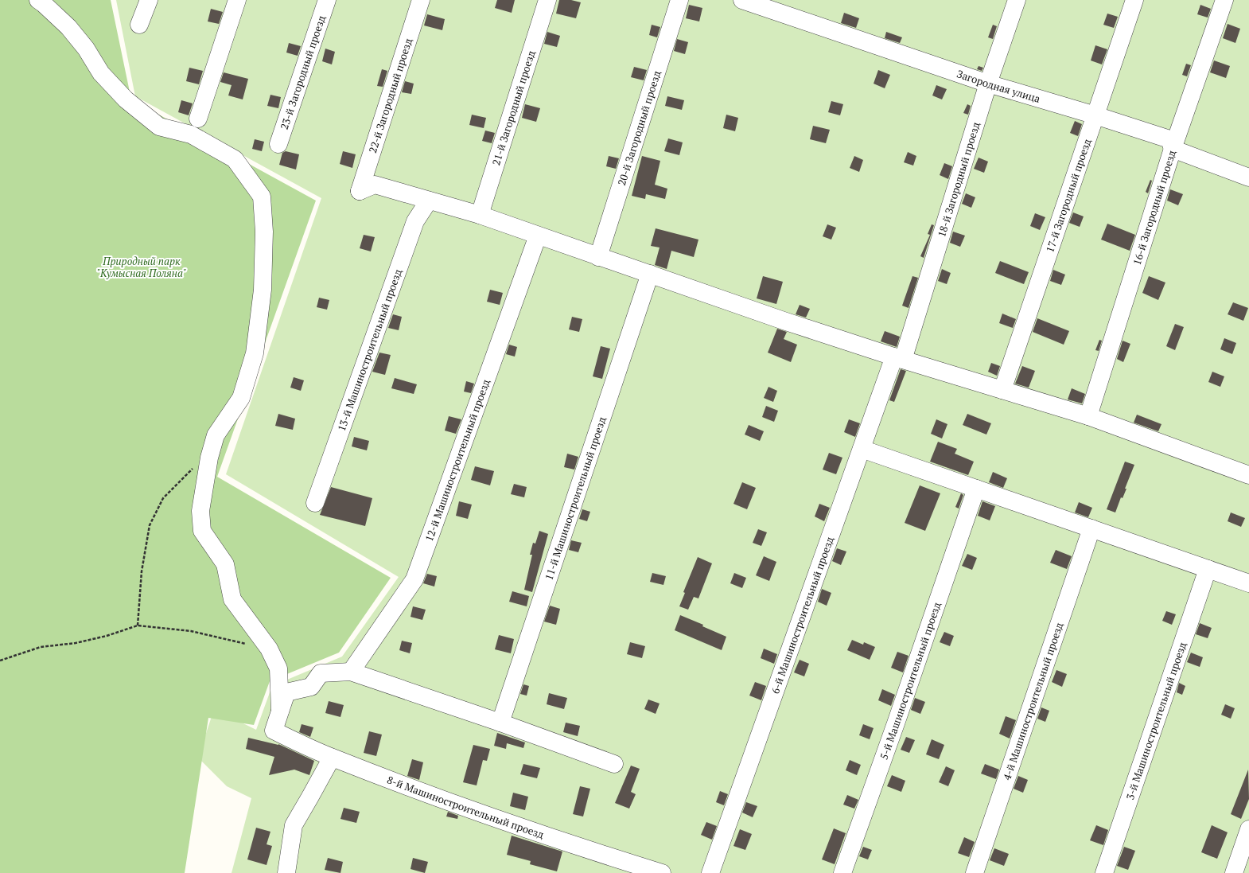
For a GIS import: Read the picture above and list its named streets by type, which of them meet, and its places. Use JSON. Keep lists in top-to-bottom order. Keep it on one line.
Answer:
{"streets":{"street":["23-й Загородный проезд","Загородная улица","22-й Загородный проезд","21-й Загородный проезд","20-й Загородный проезд","18-й Загородный проезд","17-й Загородный проезд","16-й Загородный проезд","13-й Машиностроительный проезд","12-й Машиностроительный проезд","11-й Машиностроительный проезд","6-й Машиностроительный проезд","5-й Машиностроительный проезд","4-й Машиностроительный проезд","3-й Машиностроительный проезд","8-й Машиностроительный проезд"]},"crossings":[["Загородная улица","18-й Загородный проезд"],["Загородная улица","17-й Загородный проезд"],["Загородная улица","16-й Загородный проезд"],["22-й Загородный проезд","13-й Машиностроительный проезд"],["18-й Загородный проезд","6-й Машиностроительный проезд"]],"parks":["Природный парк \"Кумысная Поляна\""]}
